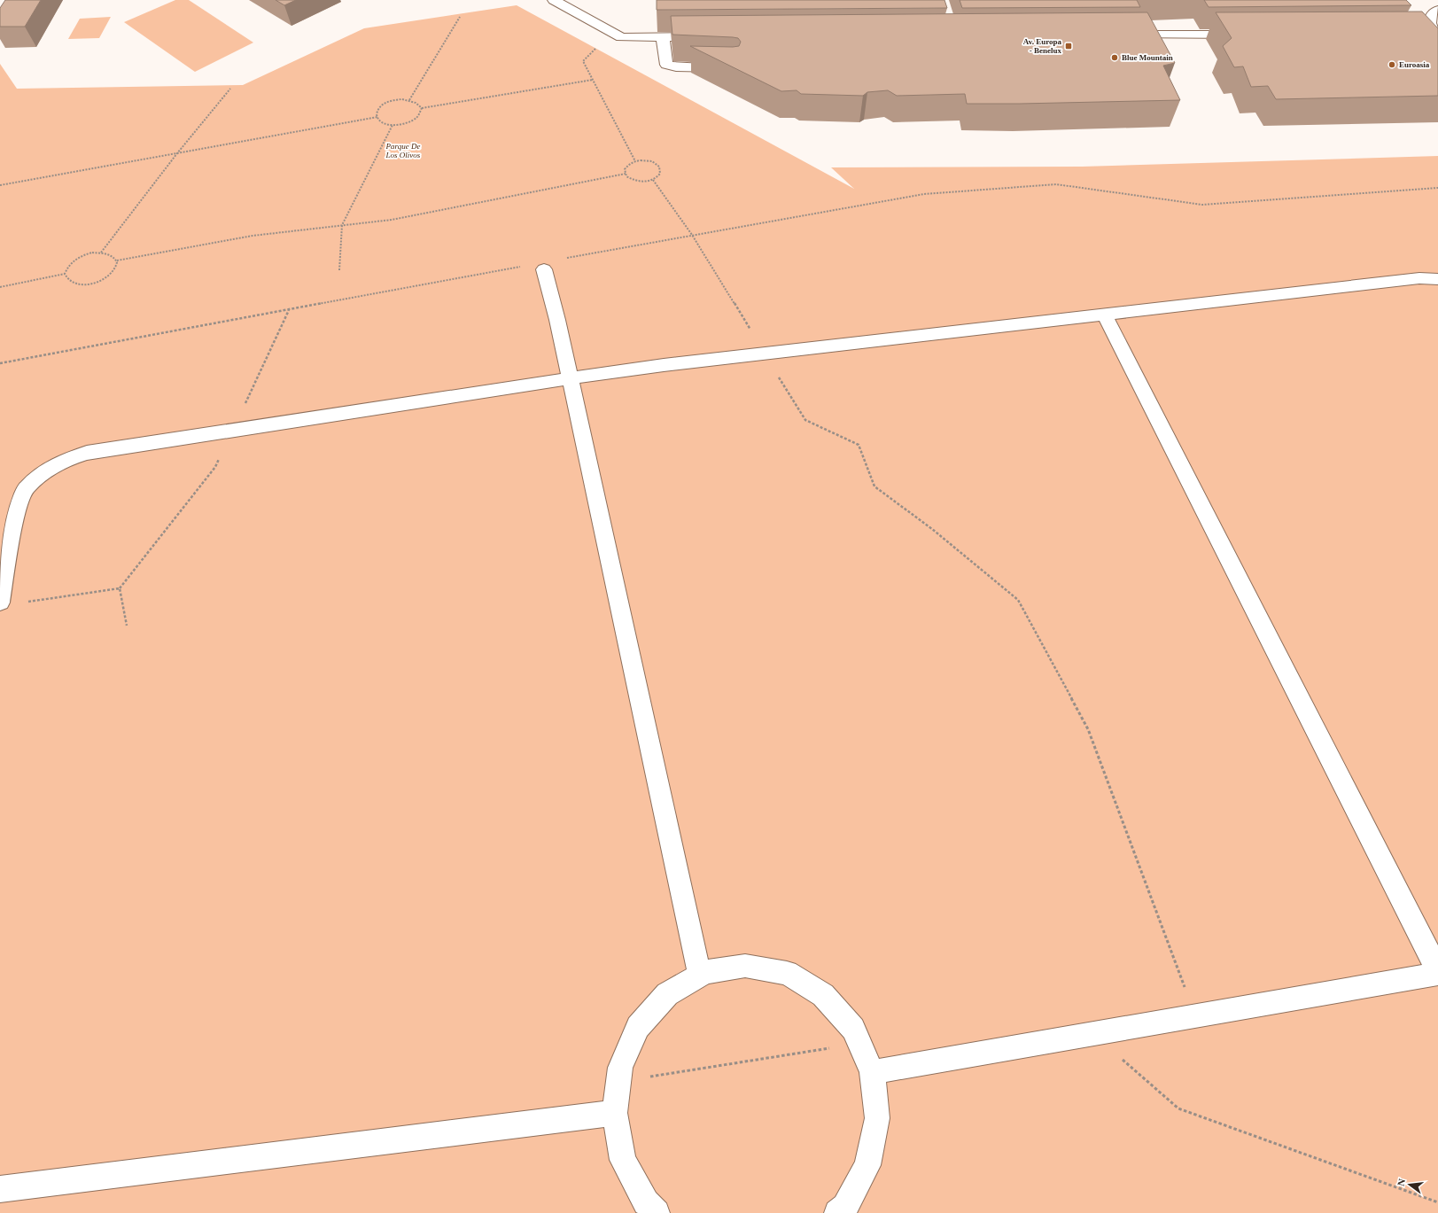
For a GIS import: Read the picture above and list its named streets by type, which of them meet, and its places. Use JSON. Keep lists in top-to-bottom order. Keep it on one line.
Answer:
{"parks":["Parque De Los Olivos"],"places":{"transit":["Av. Europa - Benelux"],"other":["Blue Mountain","Euroasia"]},"north":"left"}
